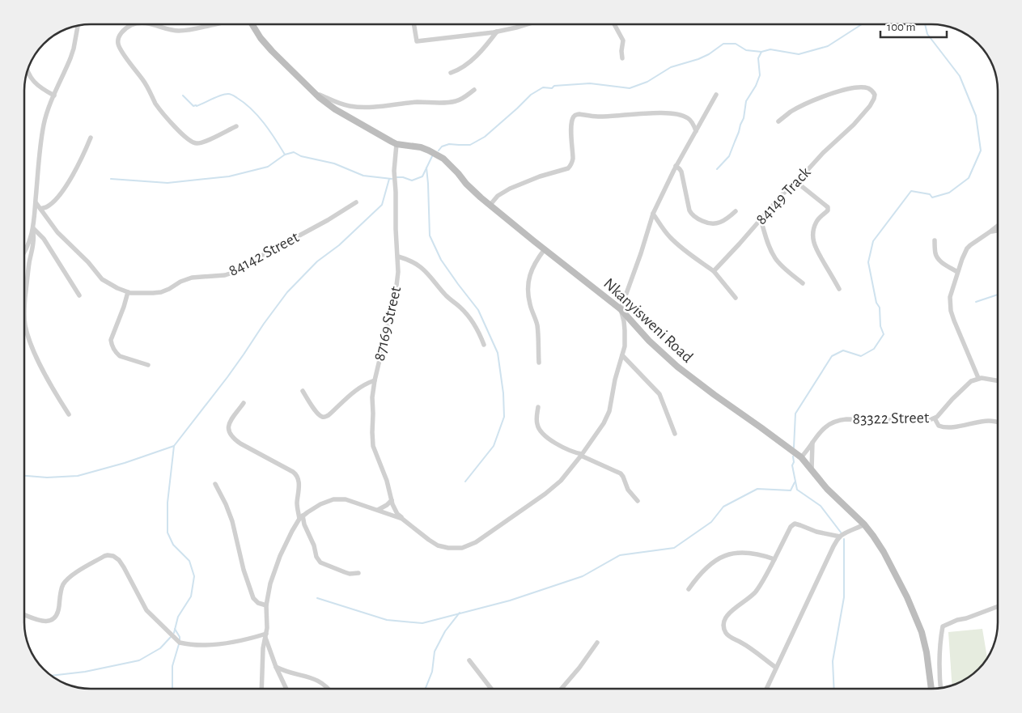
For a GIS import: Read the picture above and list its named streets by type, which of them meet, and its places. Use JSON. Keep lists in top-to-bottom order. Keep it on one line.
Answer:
{"streets":{"street":["84149 Track","84142 Street","Nkanyisweni Road","87169 Street","83322 Street"]},"crossings":[["Nkanyisweni Road","87169 Street"],["Nkanyisweni Road","83322 Street"]],"scale_bar":"100 m"}
